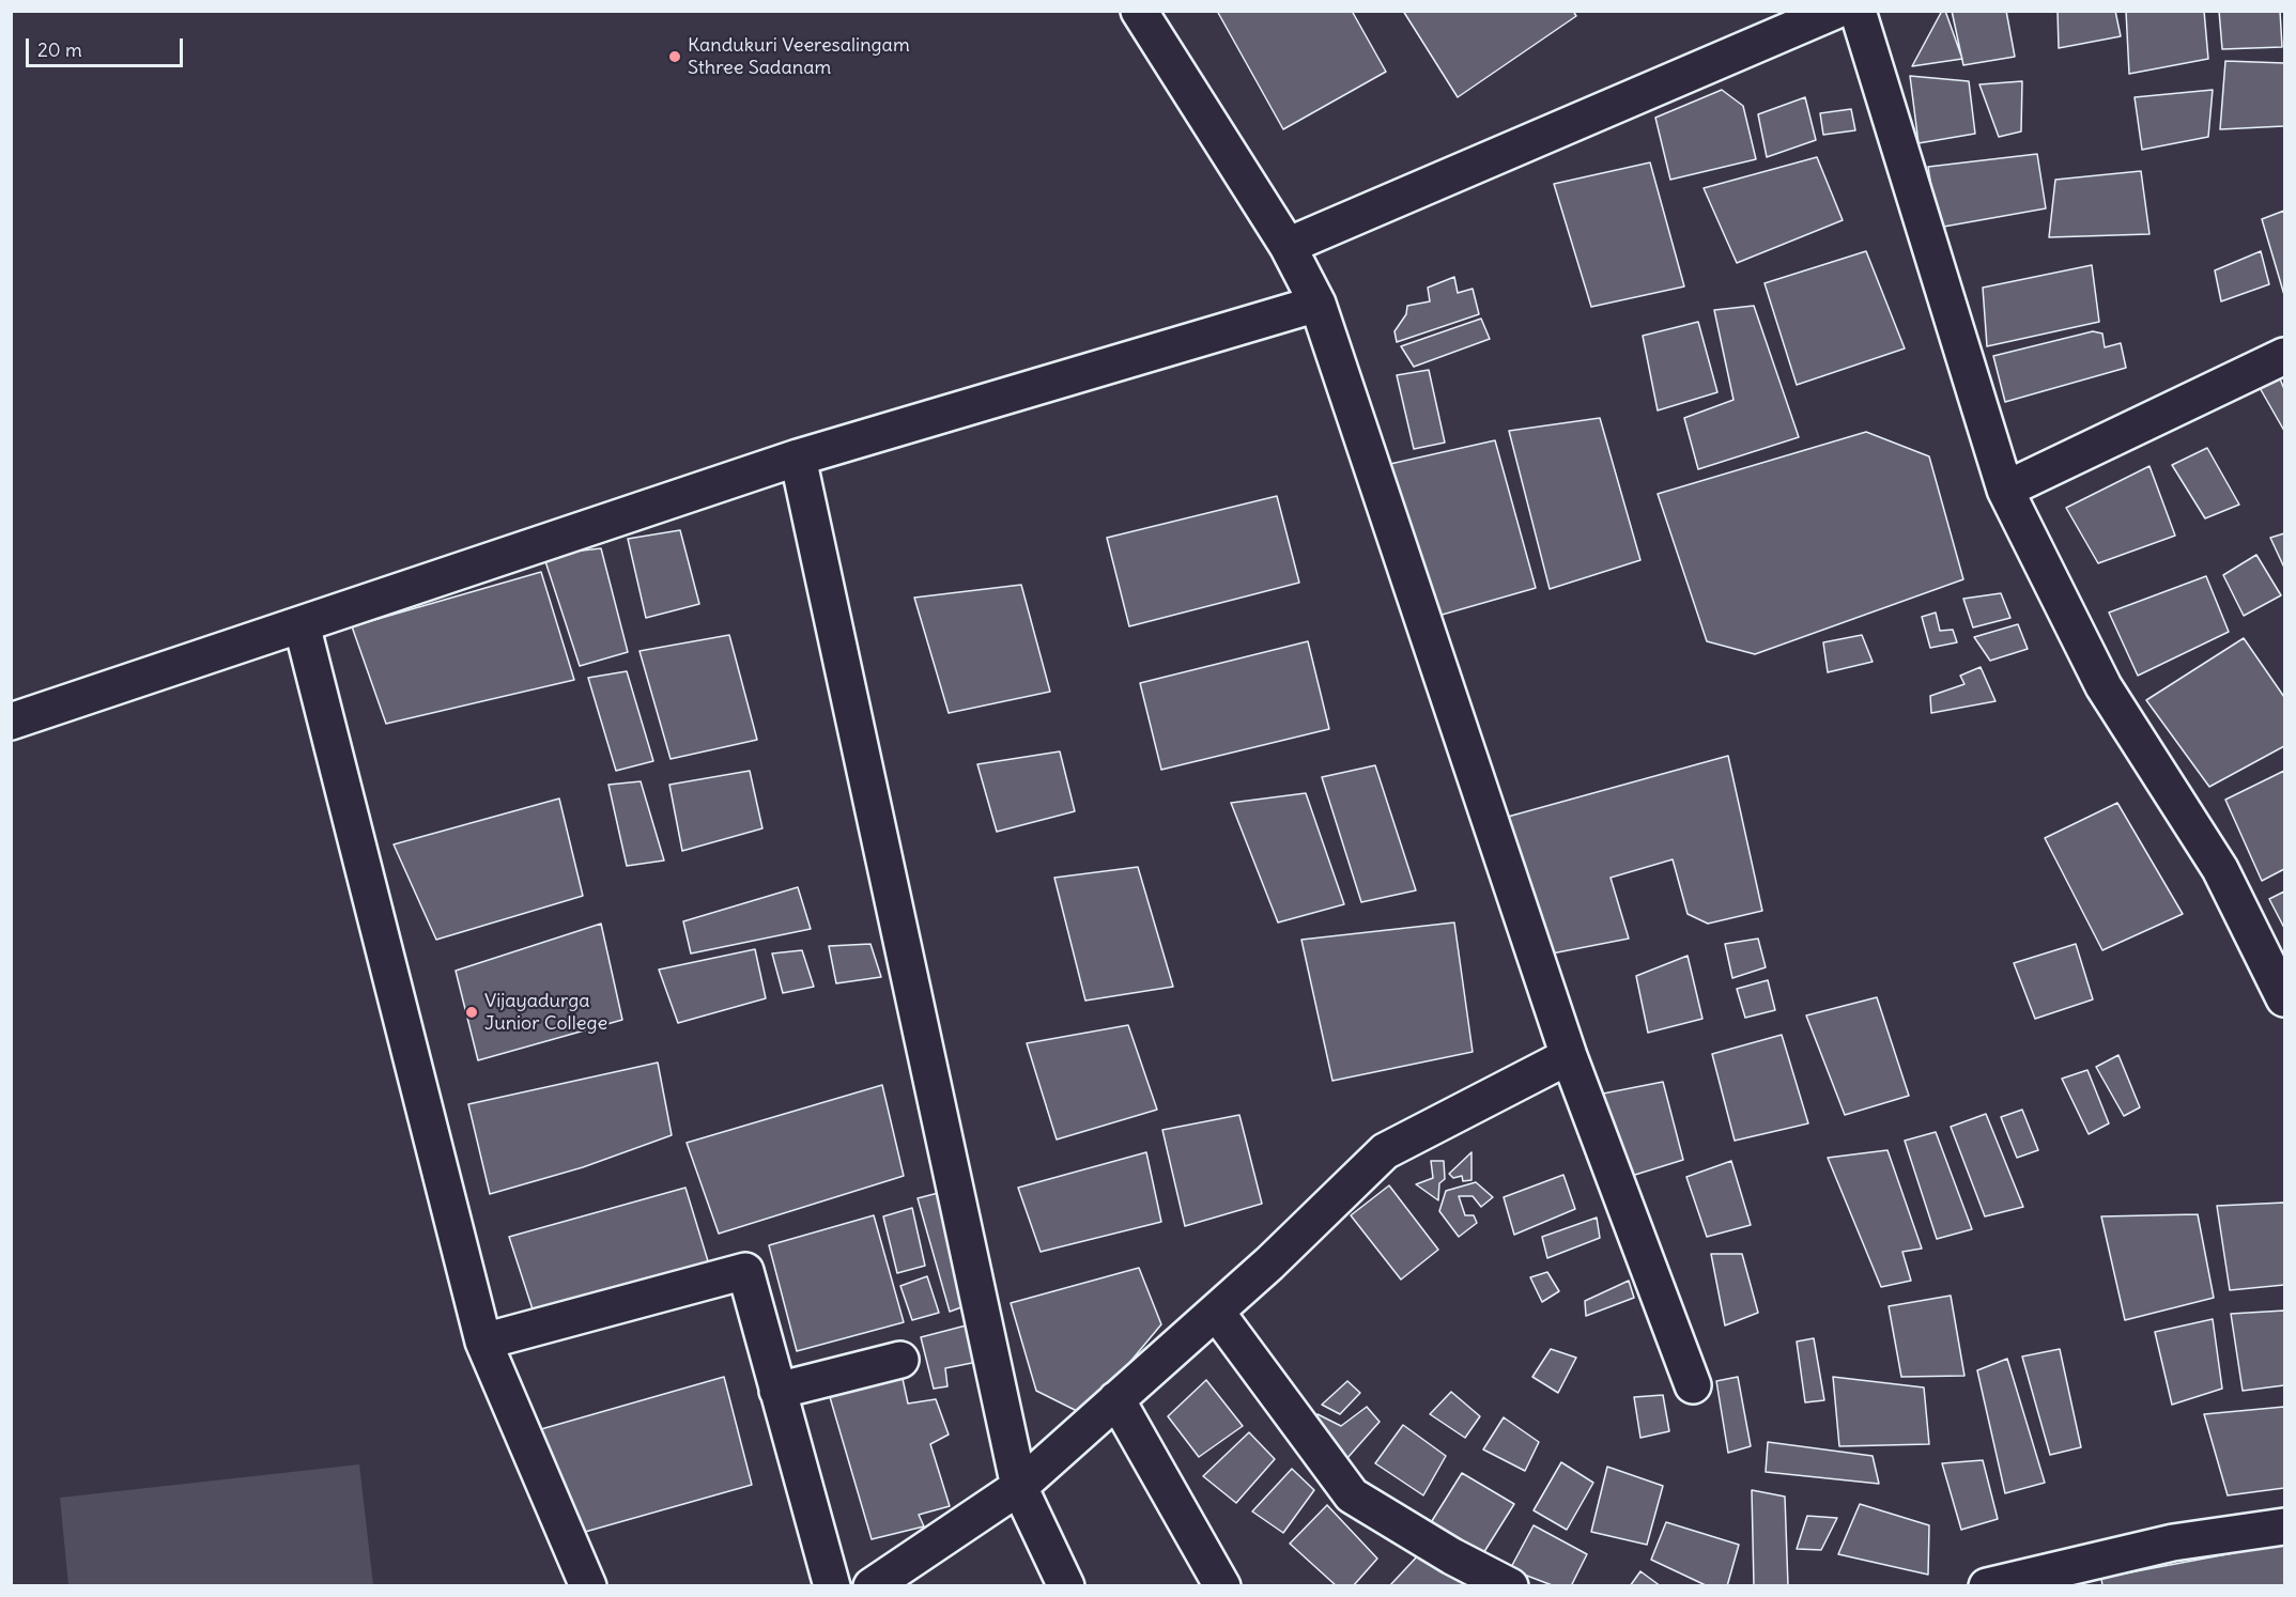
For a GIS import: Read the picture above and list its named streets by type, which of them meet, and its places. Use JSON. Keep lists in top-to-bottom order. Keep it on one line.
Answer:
{"places":["Kandukuri Veeresalingam Sthree Sadanam","Vijayadurga Junior College"],"scale_bar":"20 m"}
